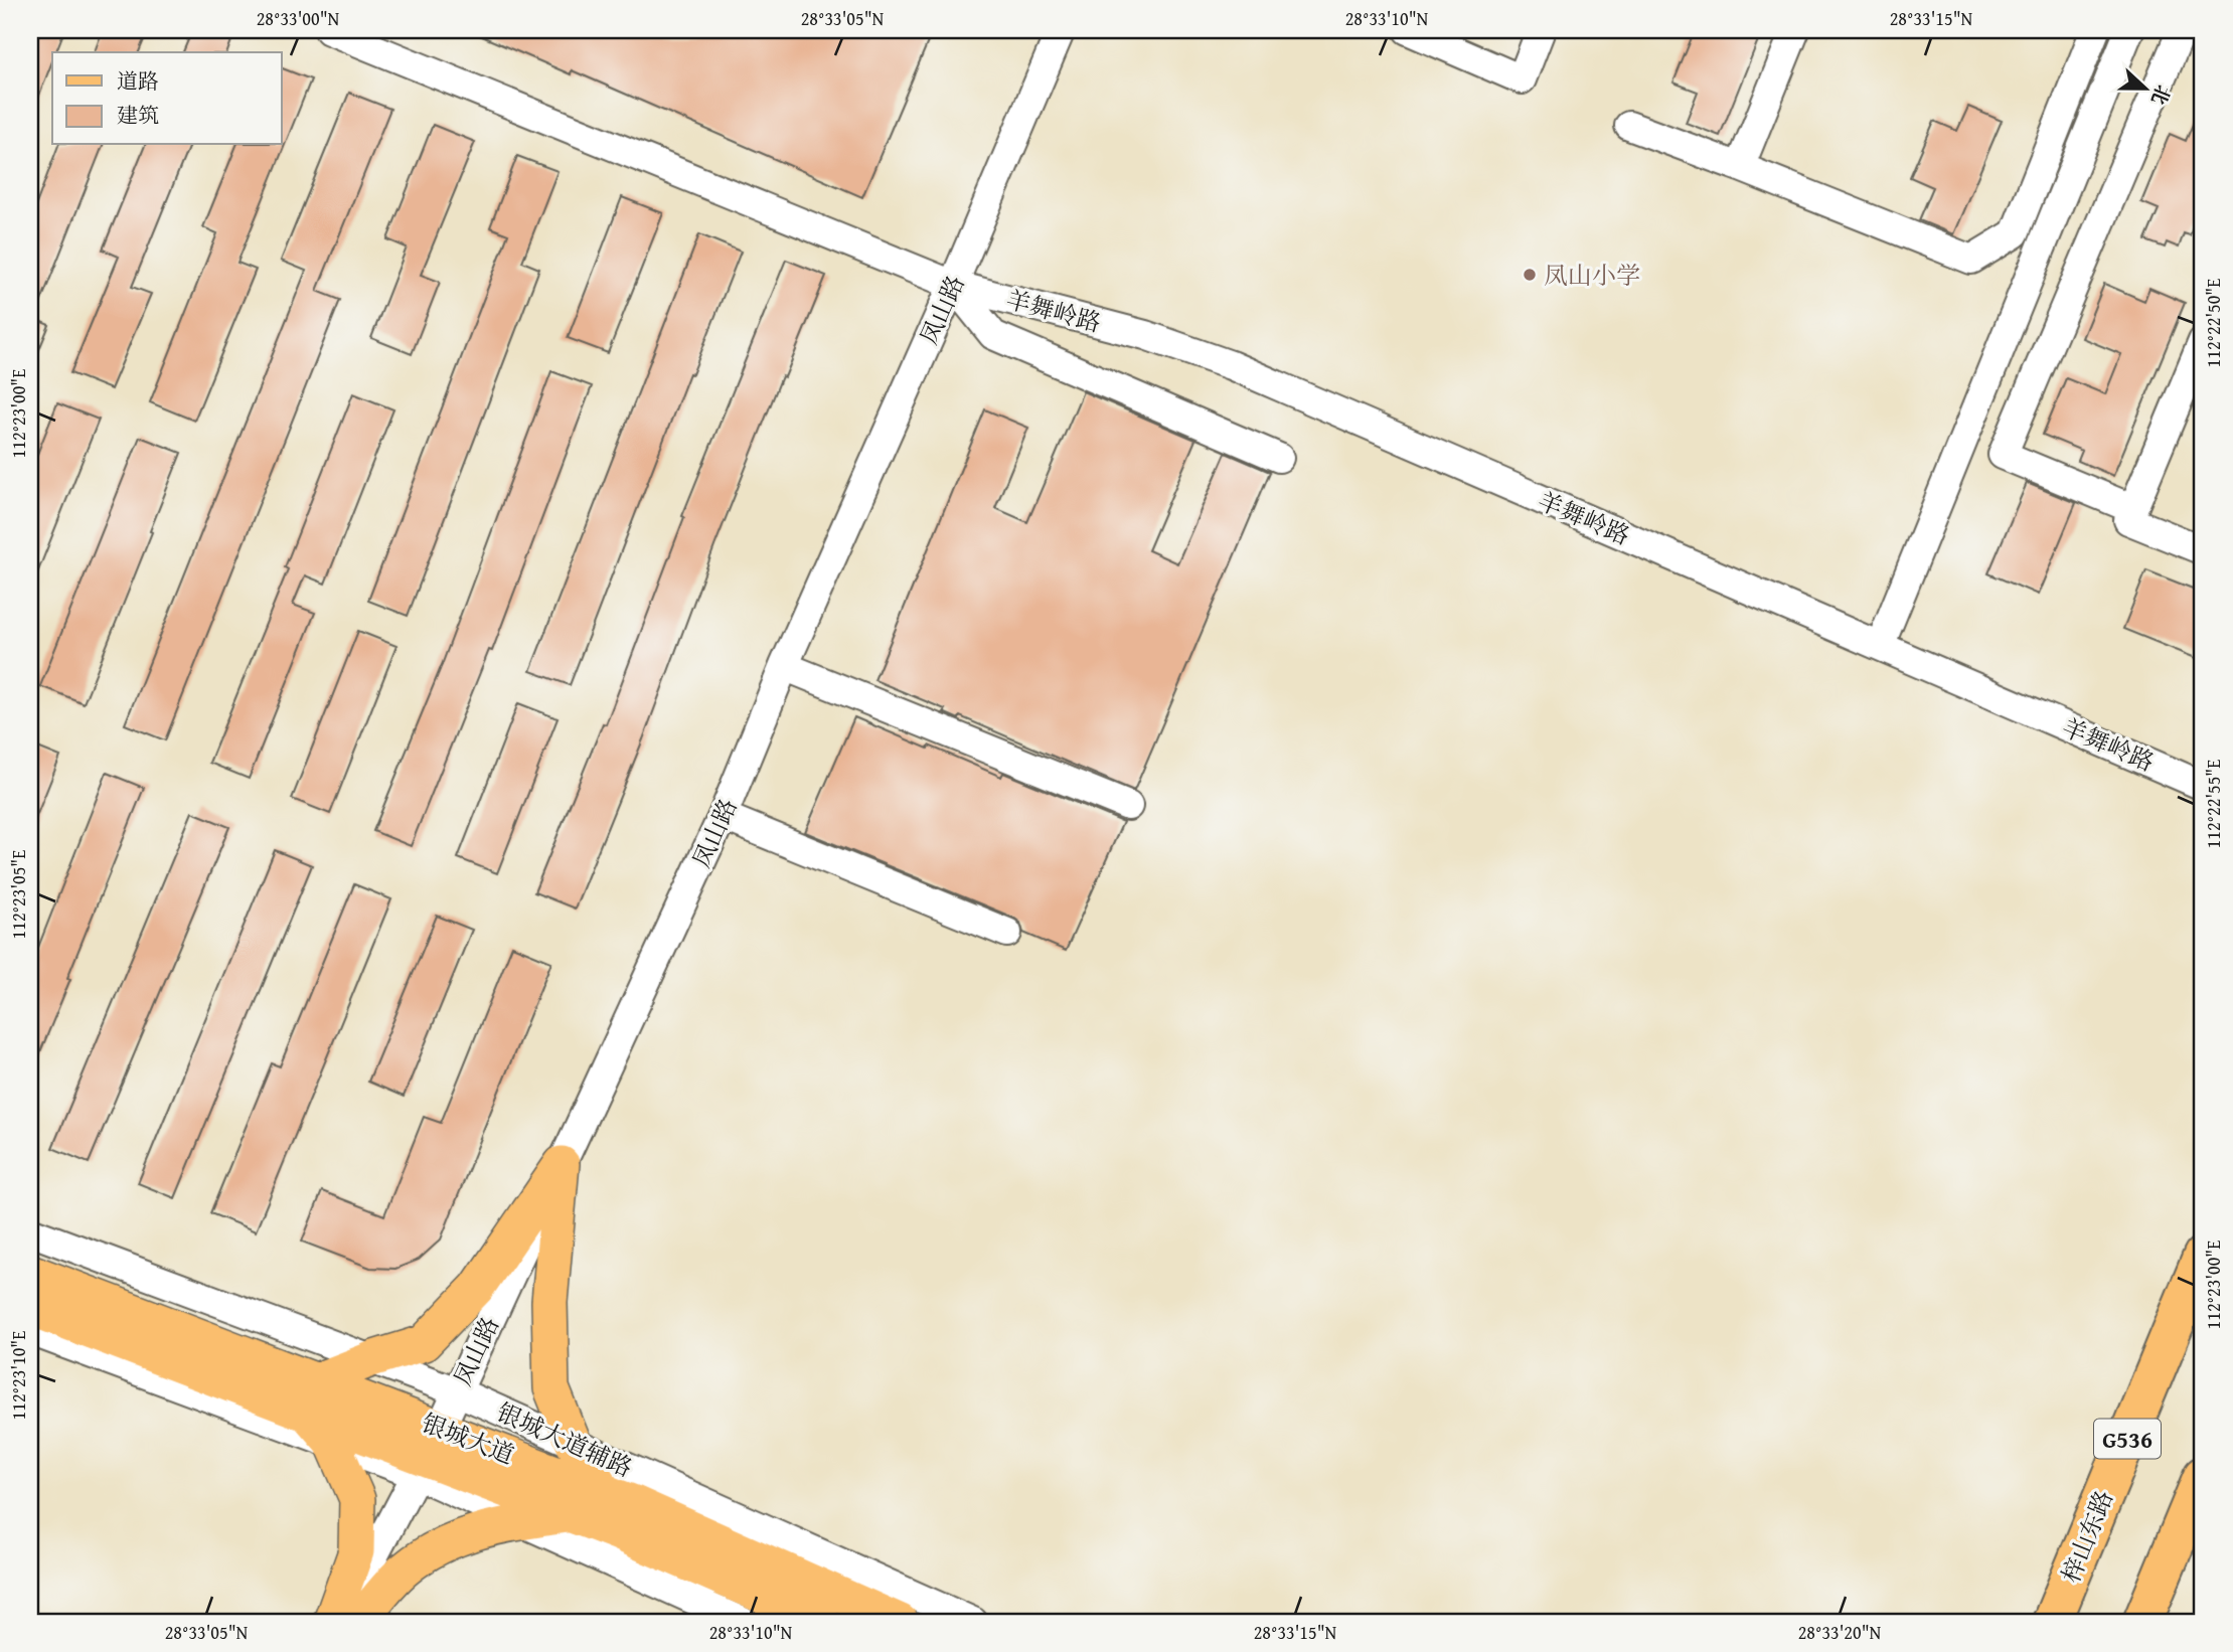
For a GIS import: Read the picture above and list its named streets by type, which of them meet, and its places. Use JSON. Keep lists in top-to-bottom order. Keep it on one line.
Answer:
{"streets":{"highway":["G536","梓山东路"],"main road":["银城大道"],"street":["凤山路","羊舞岭路","银城大道辅路"]},"crossings":[["凤山路","羊舞岭路"],["凤山路","银城大道"],["凤山路","银城大道辅路"]],"places":["凤山小学"],"legend":["道路","建筑"],"north":"right","coordinates":["28°33'00\"N","28°33'05\"N","28°33'10\"N","28°33'15\"N","112°22'50\"E","112°23'00\"E","112°22'55\"E","112°23'05\"E","112°23'10\"E","28°33'20\"N"]}
